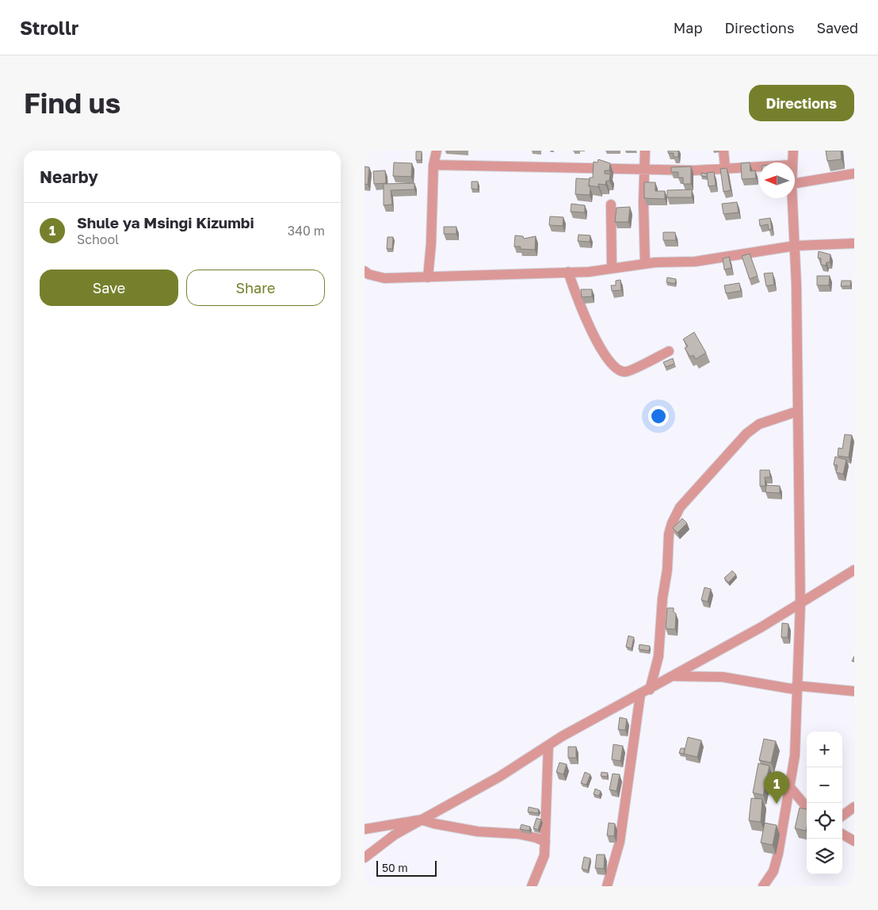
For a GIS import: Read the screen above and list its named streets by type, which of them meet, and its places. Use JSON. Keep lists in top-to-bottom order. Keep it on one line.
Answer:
{"scale_bar":"50 m","north":"left","page":{"header":"Strollr","nav":["Map","Directions","Saved"],"buttons":["Directions",["Save","Share"]],"title":"Find us","heading":"Nearby","list":[{"mark":"1","name":"Shule ya Msingi Kizumbi","note":"School","value":"340 m"}],"map_buttons":["+","−"],"pins":"1","scale":"50 m"}}
